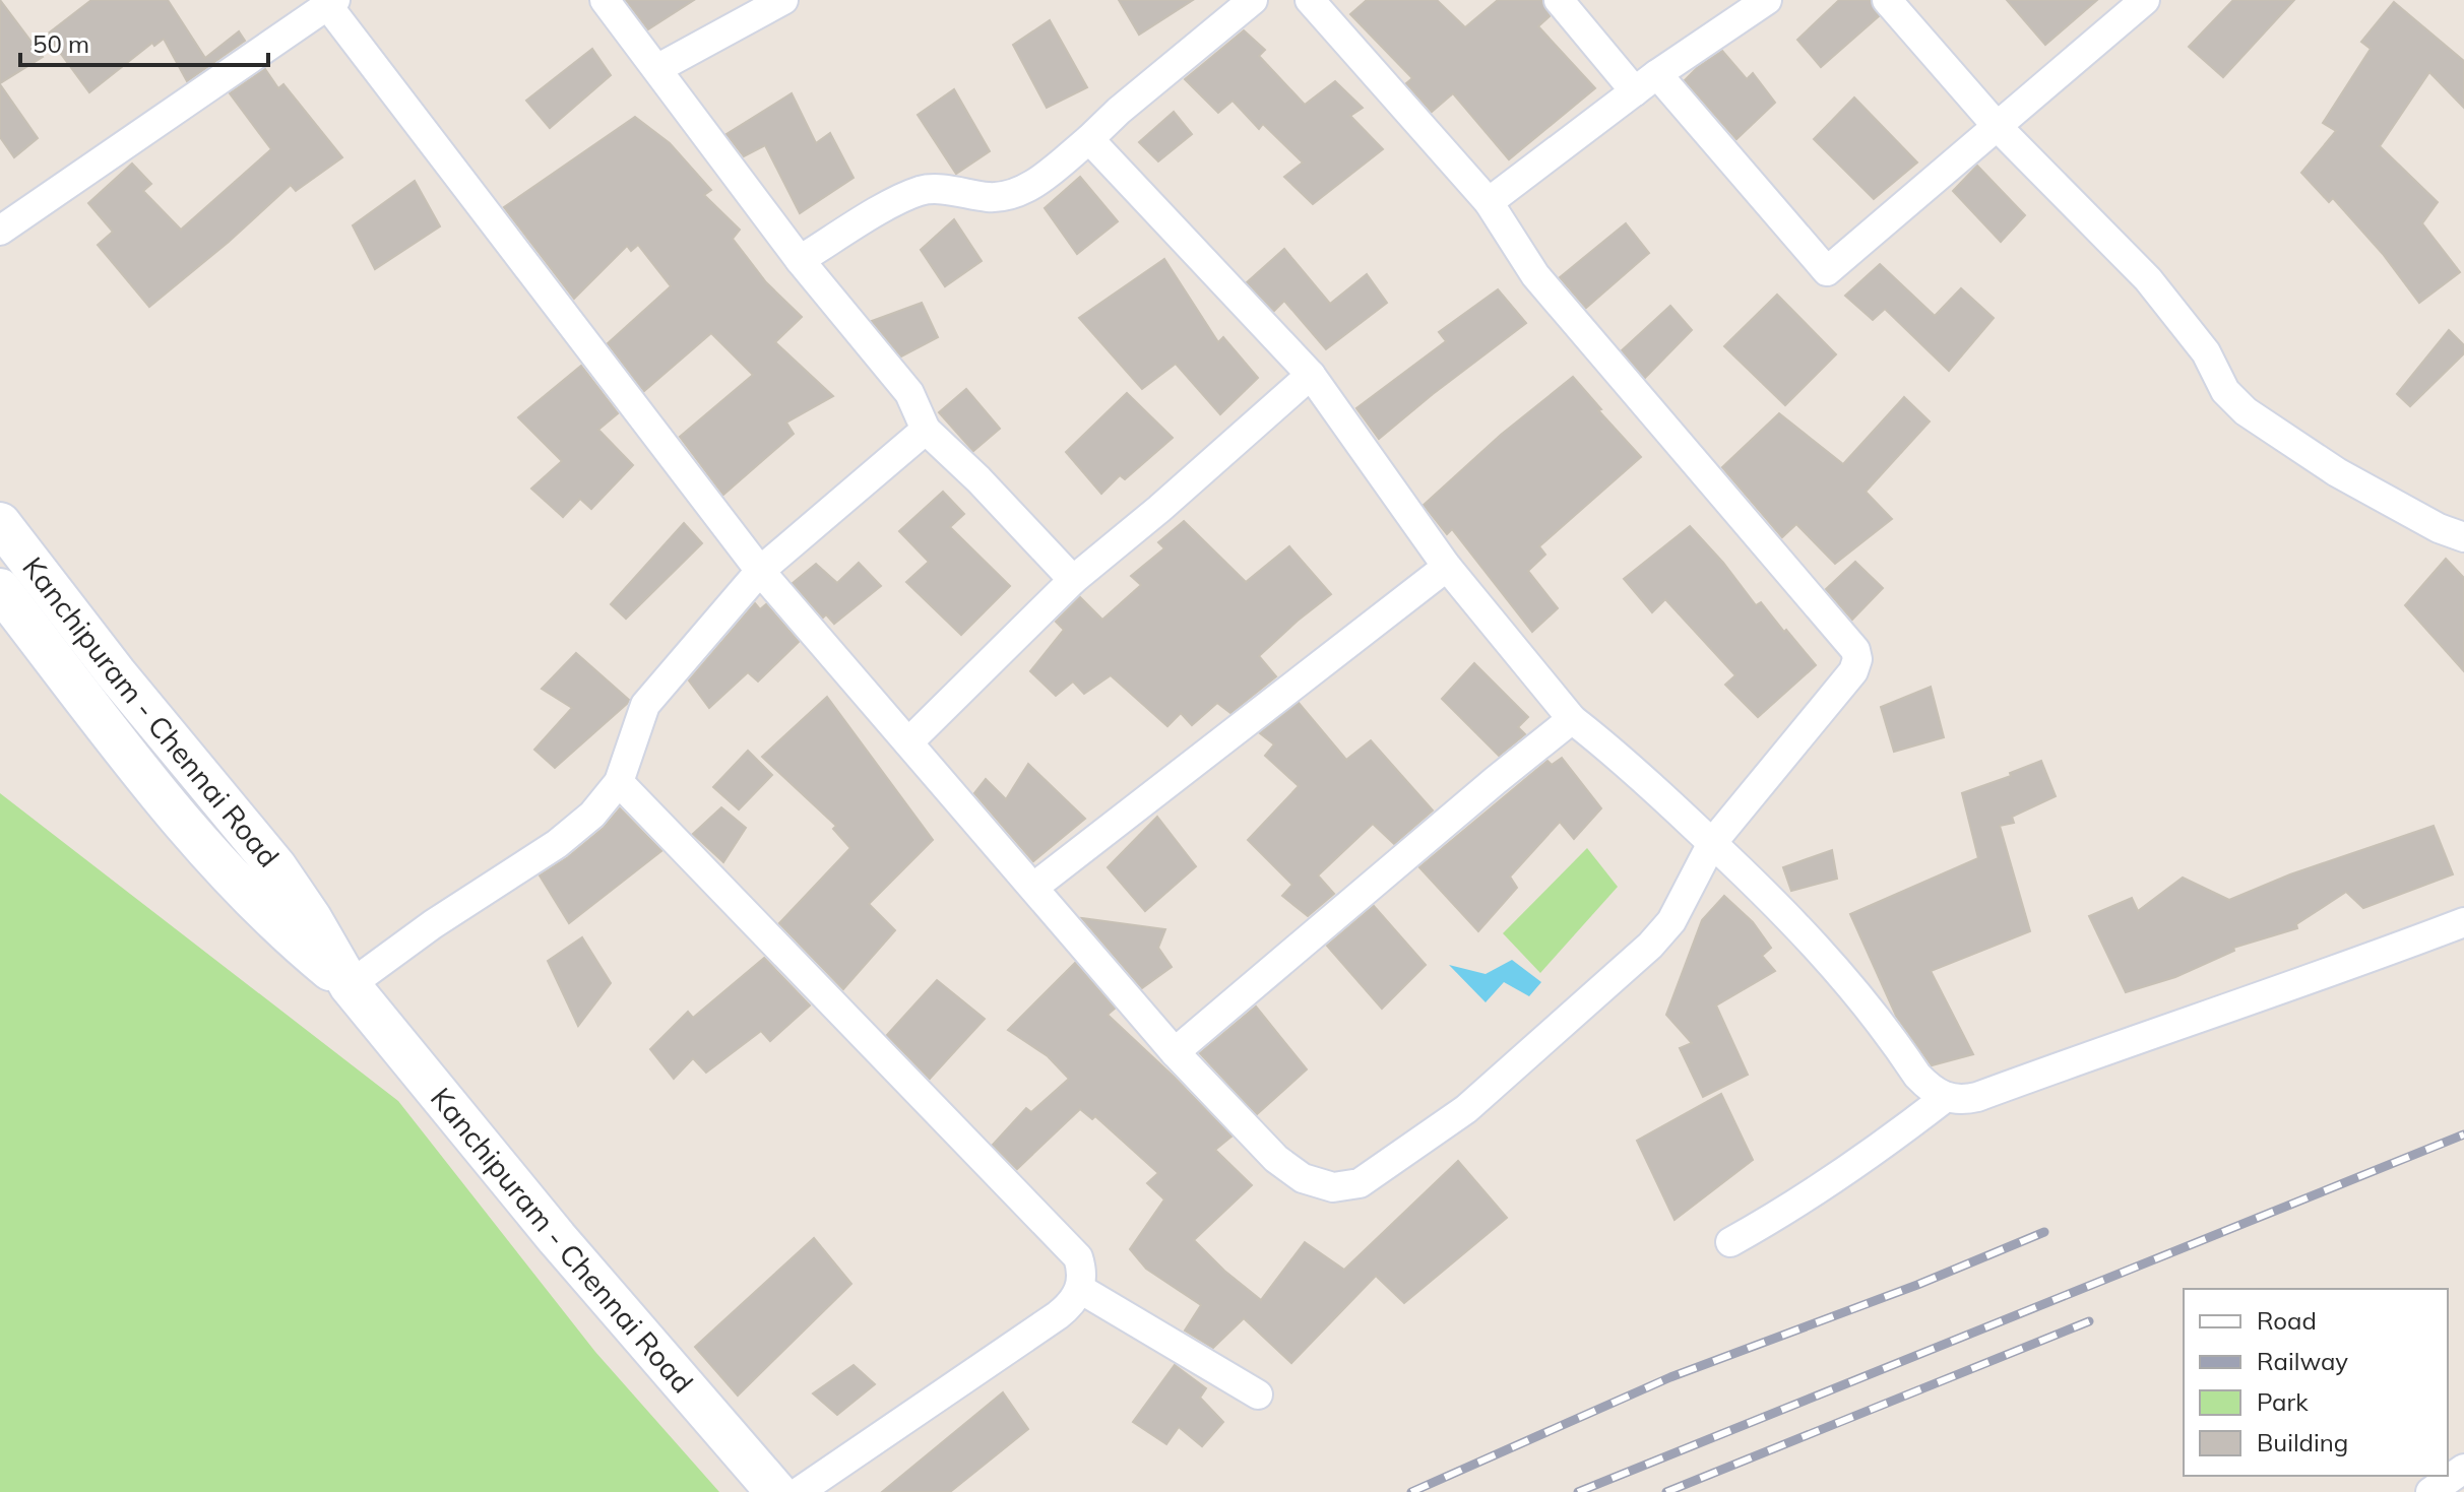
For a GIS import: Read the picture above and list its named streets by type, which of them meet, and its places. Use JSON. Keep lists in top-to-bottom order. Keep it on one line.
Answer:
{"streets":{"main road":["Kanchipuram - Chennai Road"]},"legend":["Road","Railway","Park","Building"],"scale_bar":"50 m"}
